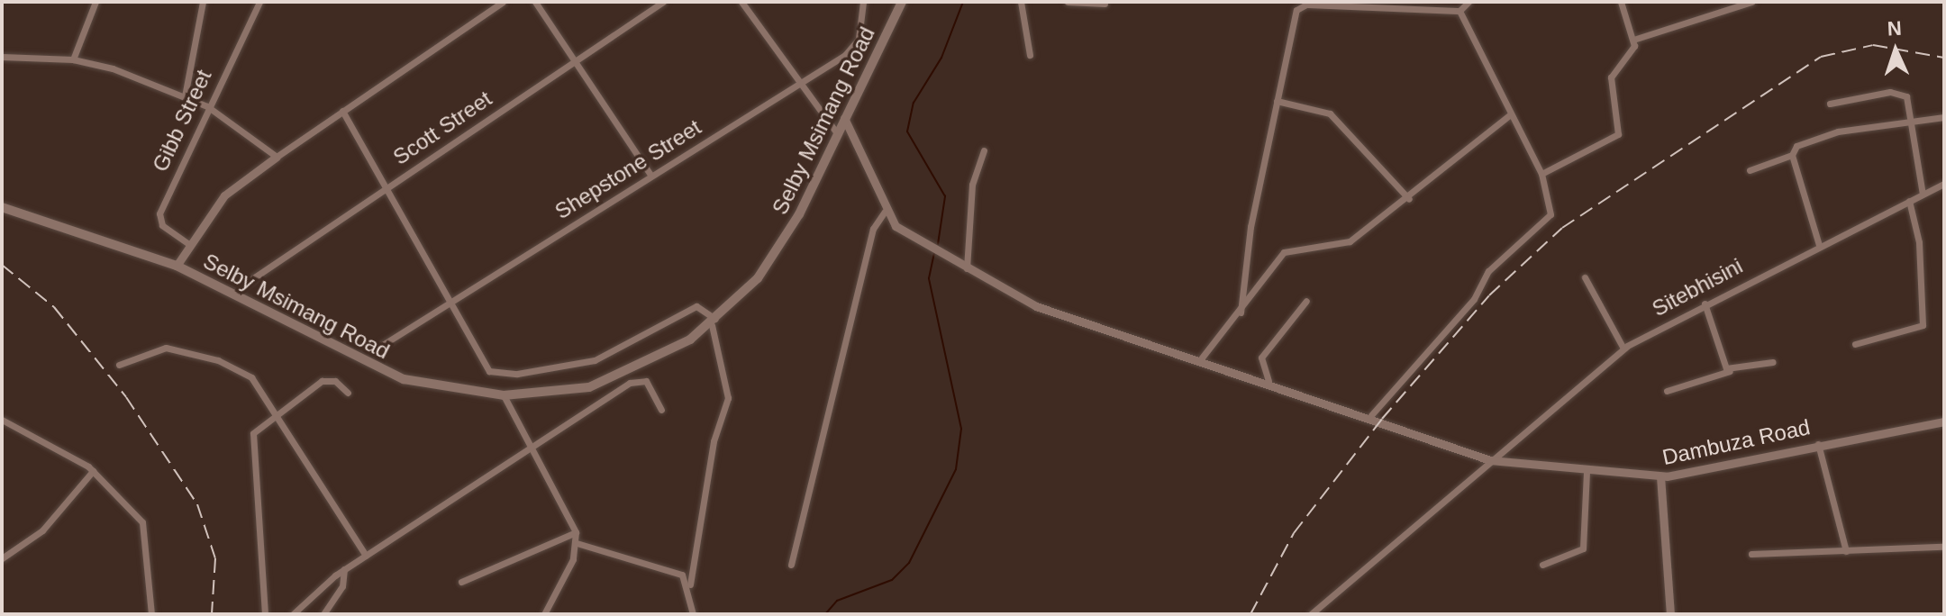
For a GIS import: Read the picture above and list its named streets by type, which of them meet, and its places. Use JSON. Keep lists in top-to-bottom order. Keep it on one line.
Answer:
{"streets":{"main road":["Selby Msimang Road"],"street":["Gibb Street","Scott Street","Shepstone Street","Sitebhisini","Dambuza Road"]},"crossings":[["Sitebhisini","Dambuza Road"]],"north":"top"}
